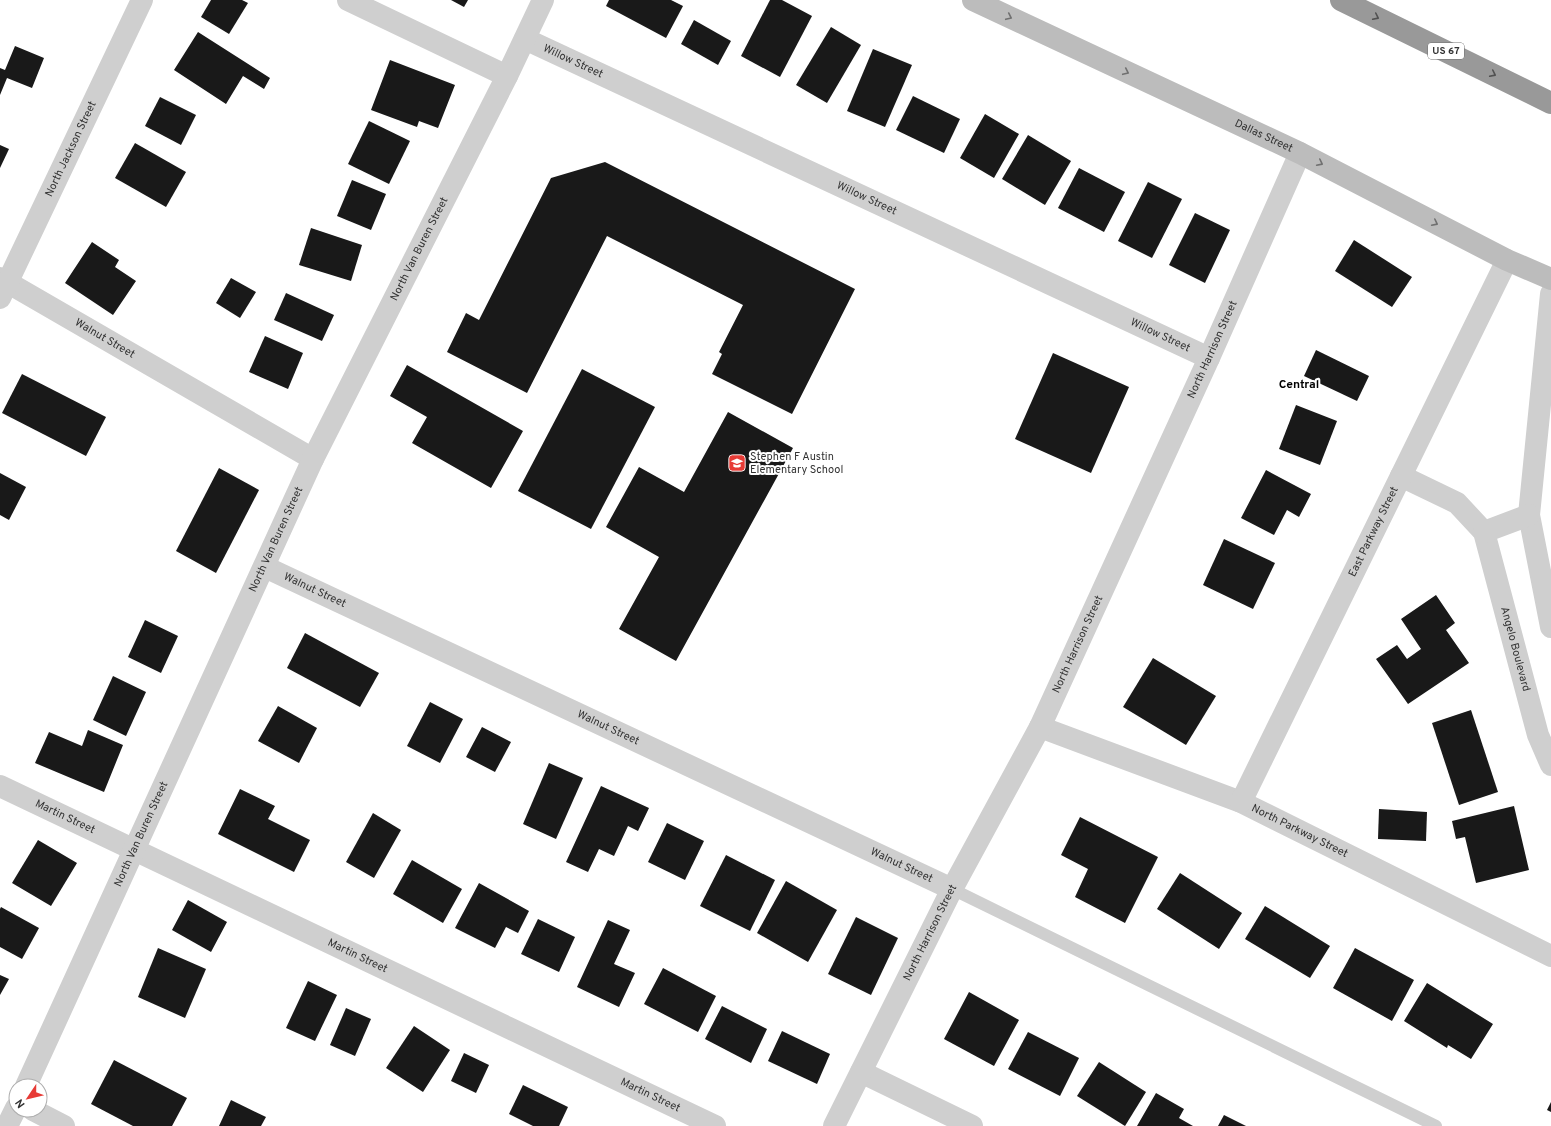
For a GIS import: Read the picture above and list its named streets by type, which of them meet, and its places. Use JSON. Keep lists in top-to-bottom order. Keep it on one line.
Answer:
{"streets":{"highway":["US 67"],"main road":["Dallas Street"],"street":["Willow Street","North Jackson Street","North Van Buren Street","Walnut Street","North Harrison Street","East Parkway Street","Angelo Boulevard","Martin Street","North Parkway Street"]},"crossings":[["Willow Street","North Van Buren Street"],["Willow Street","North Harrison Street"],["Dallas Street","North Harrison Street"],["Dallas Street","East Parkway Street"],["North Jackson Street","Walnut Street"],["North Van Buren Street","Walnut Street"],["North Van Buren Street","Martin Street"],["Walnut Street","North Harrison Street"],["North Harrison Street","North Parkway Street"],["East Parkway Street","Angelo Boulevard"],["East Parkway Street","North Parkway Street"]],"one_way":["Dallas Street"],"districts":["Central"],"places":{"school or university":["Stephen F Austin Elementary School"]},"north":"bottom left"}
